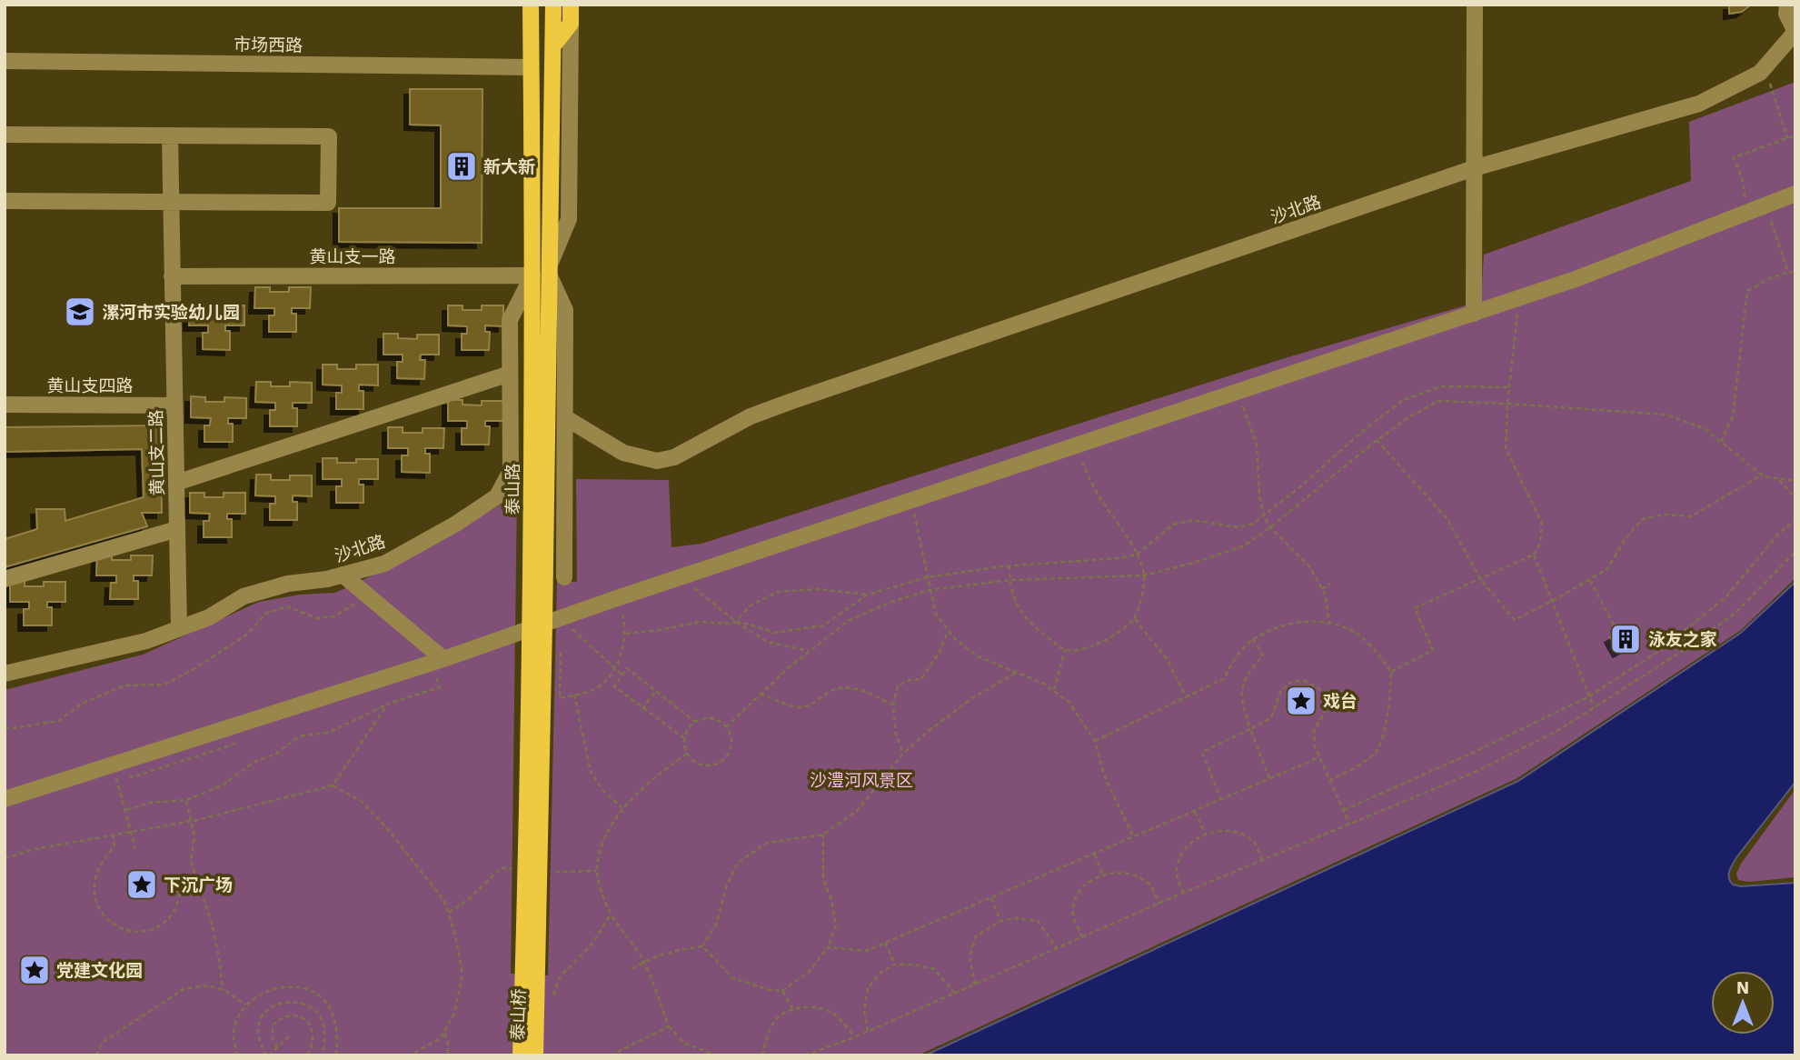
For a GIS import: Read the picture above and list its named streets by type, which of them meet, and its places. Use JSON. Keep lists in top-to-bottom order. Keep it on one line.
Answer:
{"streets":{"main road":["泰山路","泰山桥"],"street":["市场西路","沙北路","黄山支一路","黄山支四路","黄山支二路"]},"crossings":[["市场西路","泰山路"],["沙北路","黄山支一路"],["沙北路","黄山支二路"],["沙北路","泰山路"],["黄山支一路","黄山支二路"],["黄山支一路","泰山路"],["黄山支四路","黄山支二路"],["泰山路","泰山桥"]],"parks":["沙澧河风景区"],"places":{"building":["新大新","泳友之家"],"school or university":["漯河市实验幼儿园"],"place":["戏台","下沉广场","党建文化园"]},"north":"top"}
